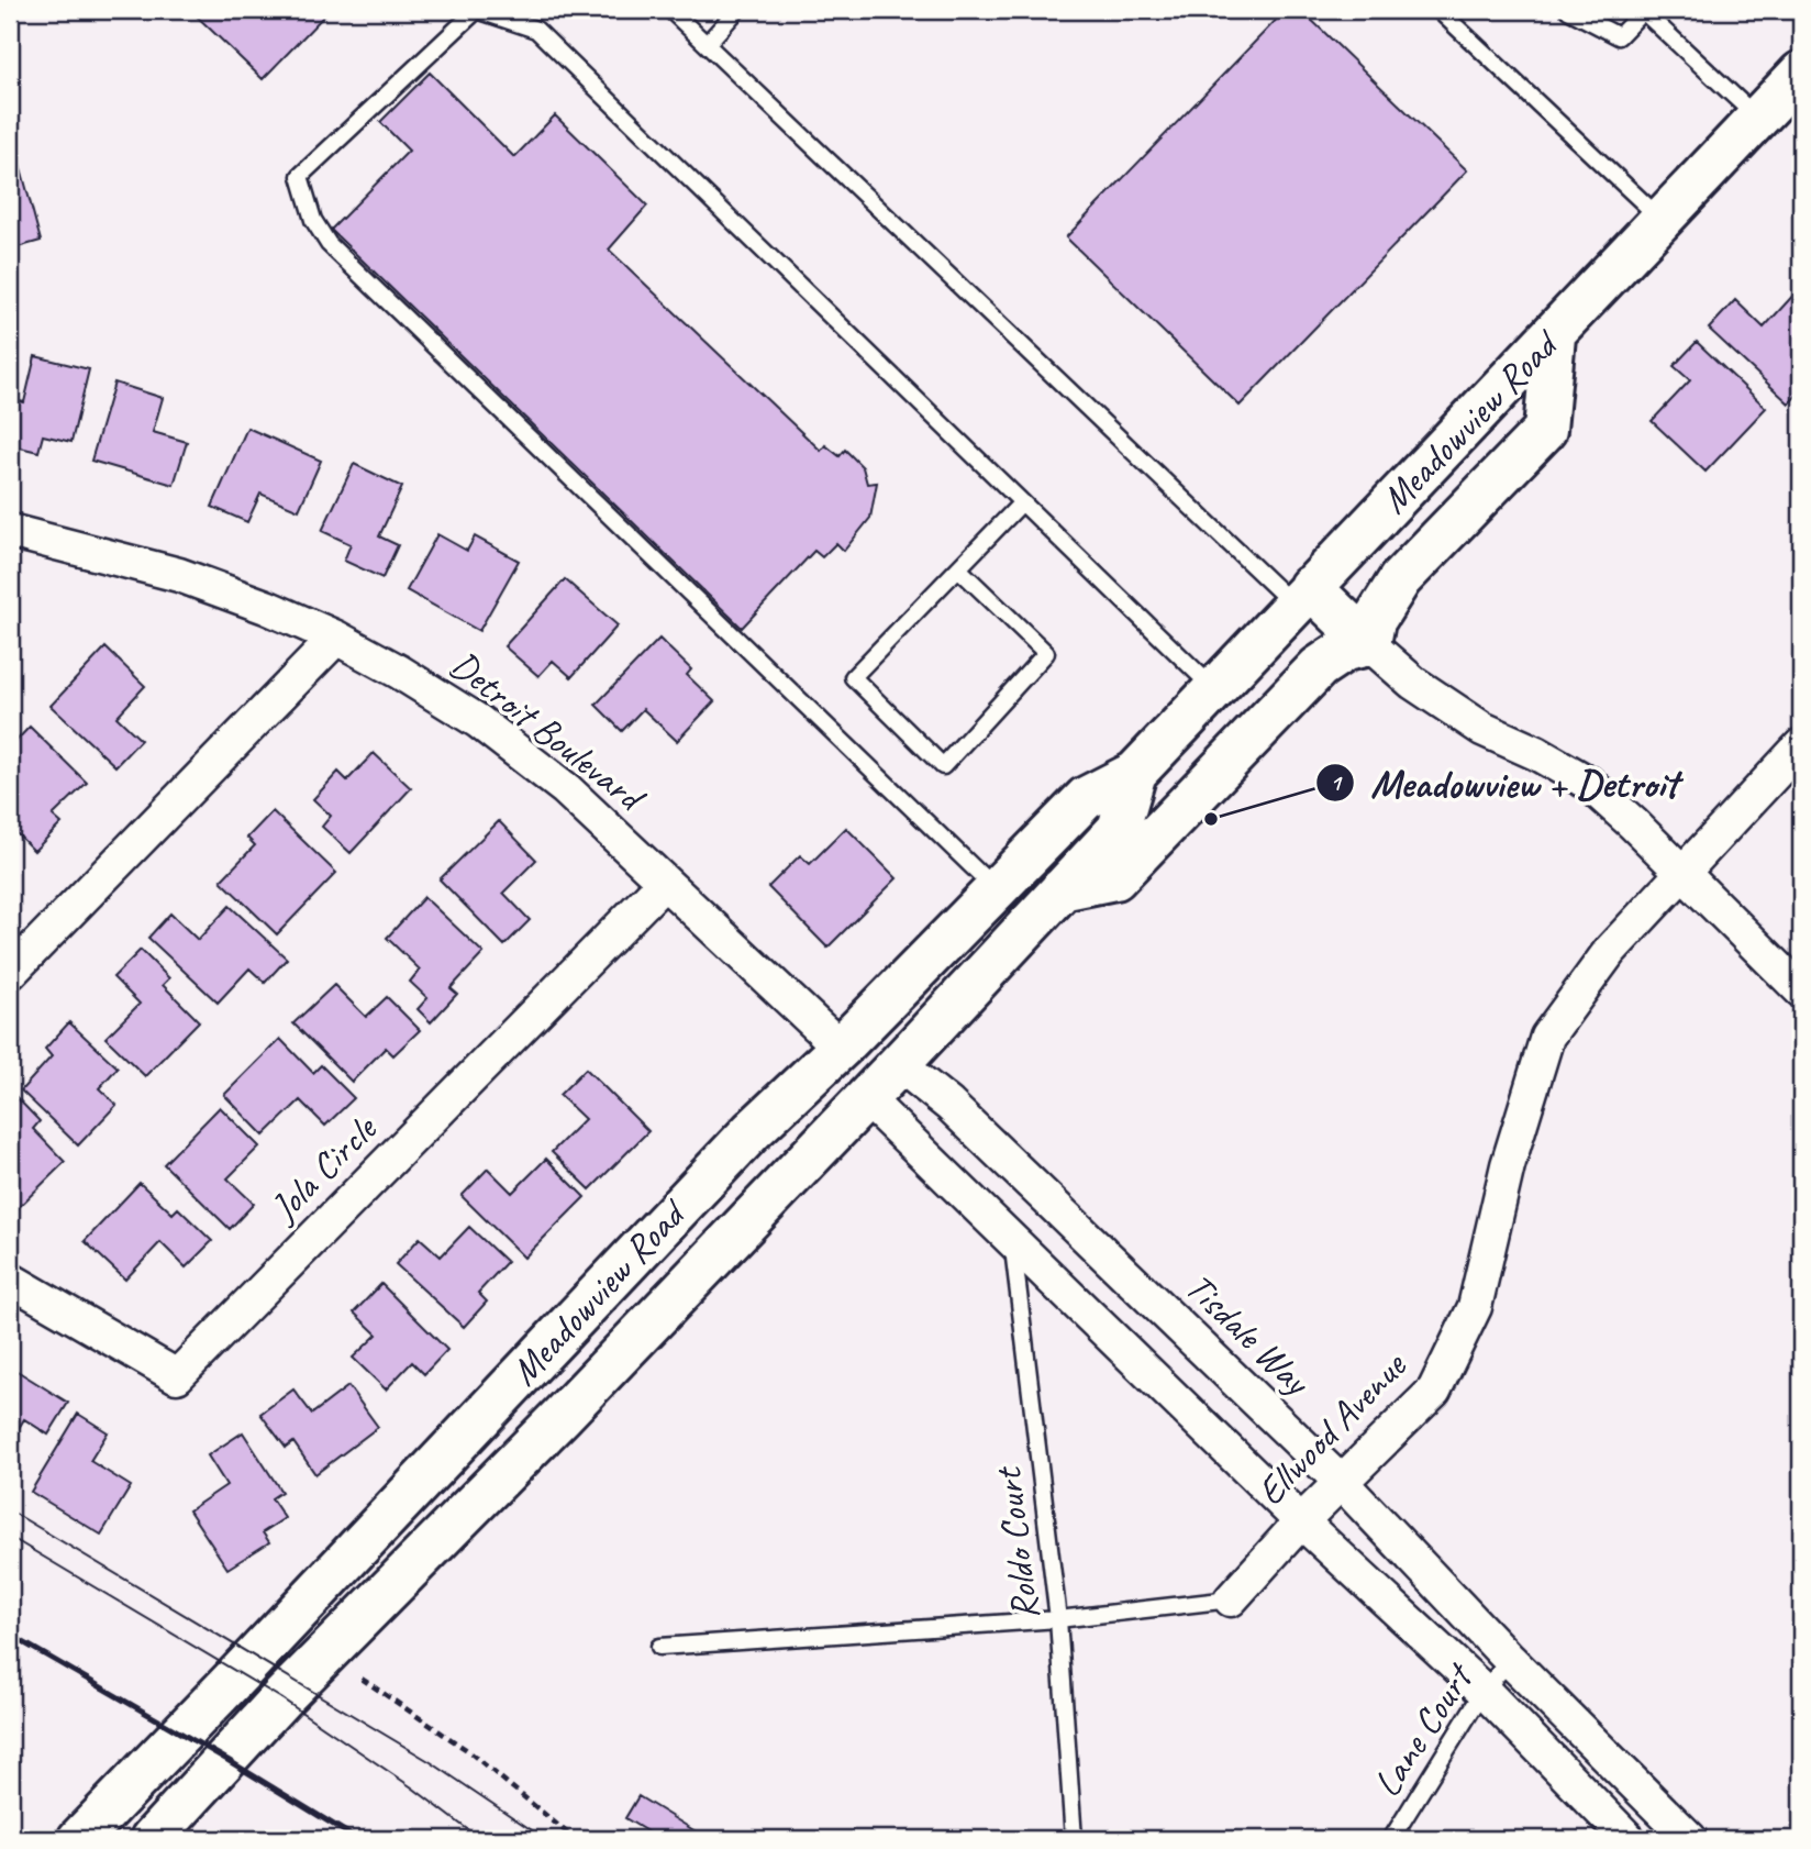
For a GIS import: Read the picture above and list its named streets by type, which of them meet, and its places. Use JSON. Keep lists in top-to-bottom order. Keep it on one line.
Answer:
{"streets":{"main road":["Meadowview Road"],"street":["Detroit Boulevard","Jola Circle","Tisdale Way","Ellwood Avenue"],"lane":["Roldo Court","Lane Court"]},"crossings":[["Meadowview Road","Detroit Boulevard"],["Meadowview Road","Tisdale Way"],["Detroit Boulevard","Jola Circle"],["Tisdale Way","Ellwood Avenue"],["Tisdale Way","Lane Court"],["Ellwood Avenue","Roldo Court"]],"places":["Meadowview + Detroit"]}
